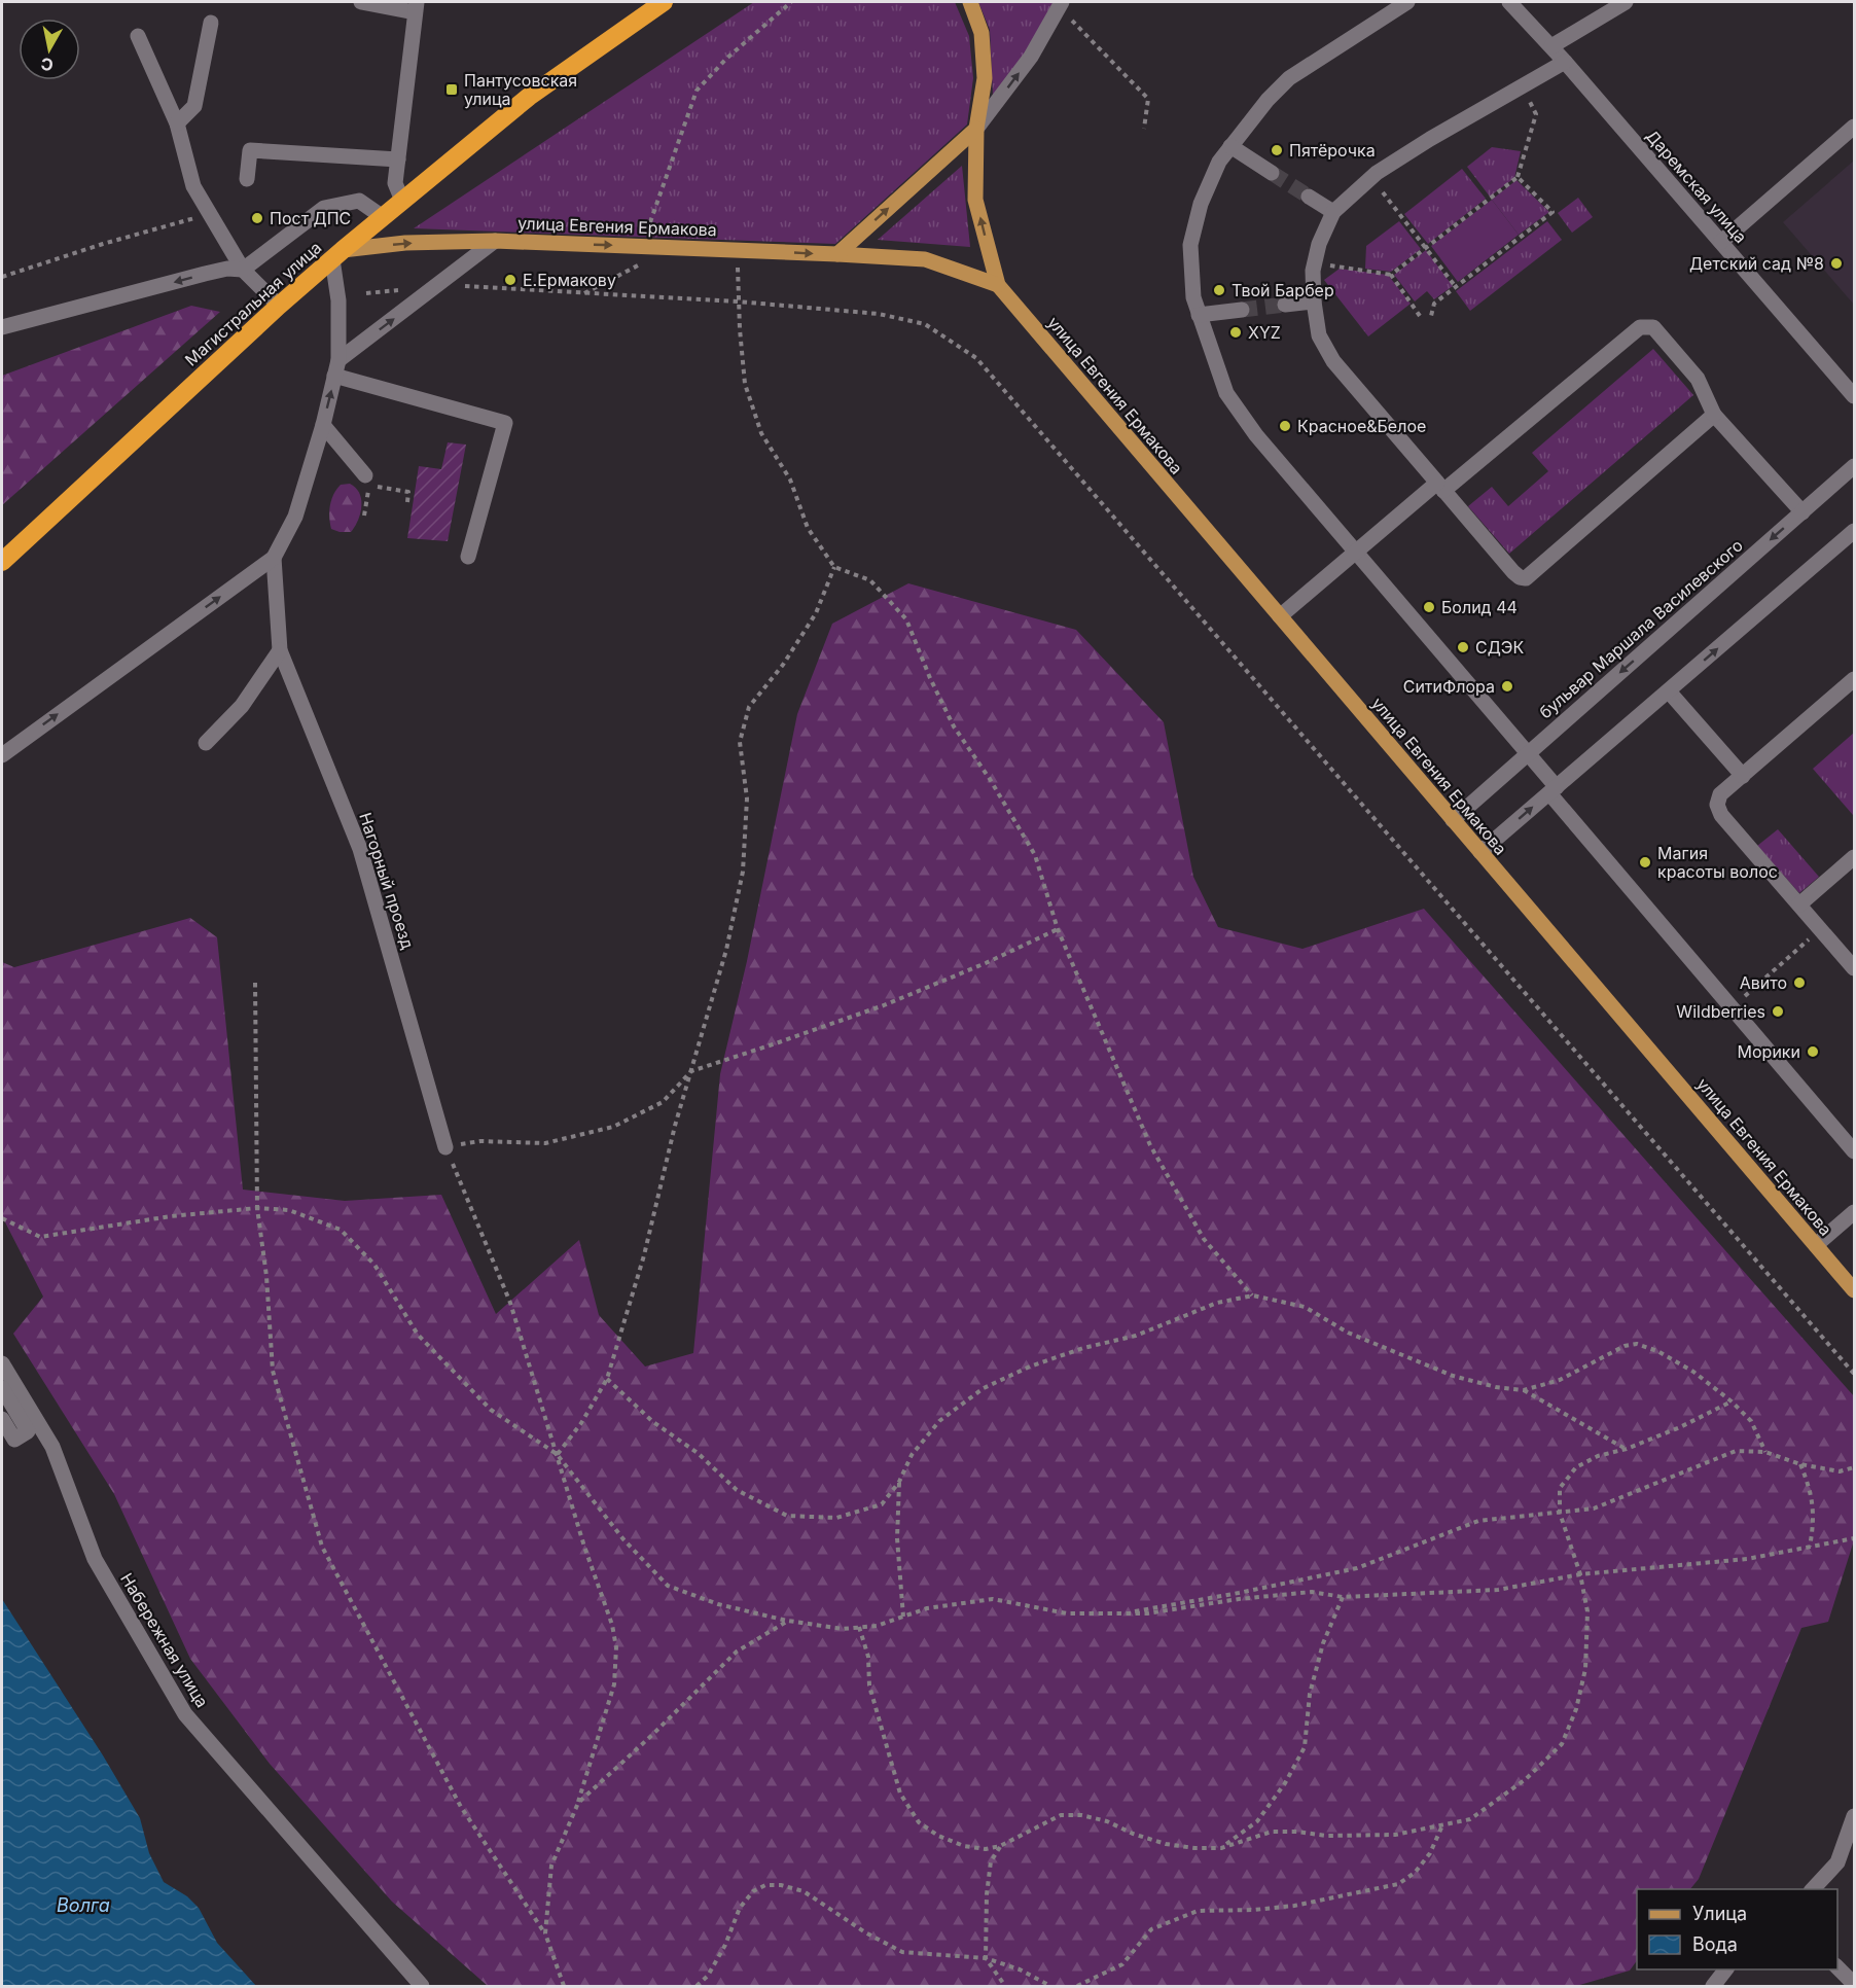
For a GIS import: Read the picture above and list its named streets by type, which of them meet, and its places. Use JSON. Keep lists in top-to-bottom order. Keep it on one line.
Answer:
{"streets":{"highway":["Магистральная улица"],"main road":["улица Евгения Ермакова"],"street":["Даремская улица","бульвар Маршала Василевского","Нагорный проезд","Набережная улица"]},"crossings":[["улица Евгения Ермакова","Магистральная улица"],["улица Евгения Ермакова","бульвар Маршала Василевского"]],"water":["Волга"],"places":{"transit":["Пантусовская улица"],"other":["Пятёрочка","Пост ДПС","Детский сад №8","Е.Ермакову","Твой Барбер","XYZ","Красное&Белое","Болид 44","СДЭК","СитиФлора","Магия красоты волос","Авито","Wildberries","Морики"]},"legend":["Улица","Вода"],"north":"bottom"}
